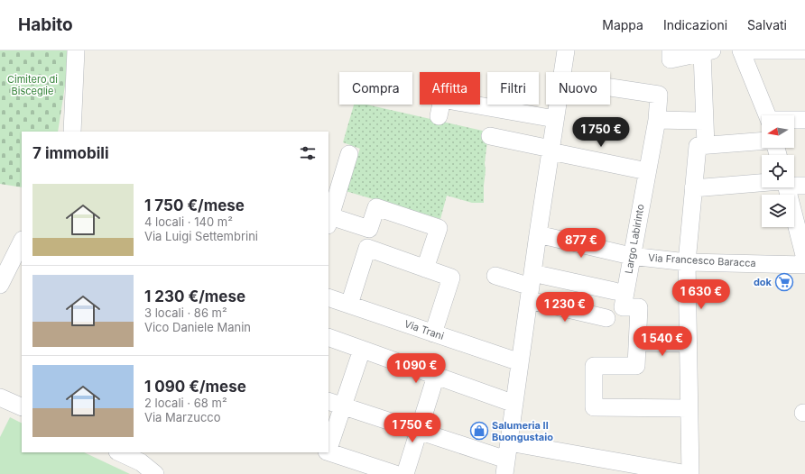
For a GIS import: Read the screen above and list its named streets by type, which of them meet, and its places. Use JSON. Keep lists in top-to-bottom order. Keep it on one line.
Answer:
{"streets":{"street":["Largo Labirinto","Via Francesco Baracca","Via Trani"]},"crossings":[["Largo Labirinto","Via Francesco Baracca"]],"parks":["Cimitero di Bisceglie"],"places":{"supermarket":["dok"],"shop":["Salumeria Il Buongustaio"]},"north":"left","page":{"header":"Habito","nav":["Mappa","Indicazioni","Salvati"],"chip":["Compra","Affitta","Filtri","Nuovo"],"price":["1 750 €","877 €","1 630 €","1 230 €","1 540 €","1 090 €","1 750 €"],"heading":"7 immobili","list":[{"name":"1 750 €/mese","note":"4 locali · 140 m² · Via Luigi Settembrini"},{"name":"1 230 €/mese","note":"3 locali · 86 m² · Vico Daniele Manin"},{"name":"1 090 €/mese","note":"2 locali · 68 m² · Via Marzucco"}]}}
